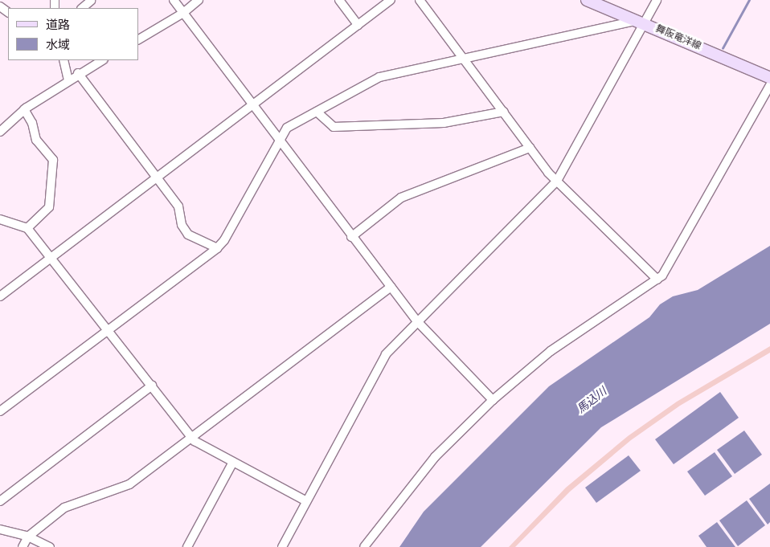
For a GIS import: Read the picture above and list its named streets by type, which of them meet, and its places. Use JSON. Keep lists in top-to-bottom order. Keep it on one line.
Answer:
{"streets":{"main road":["舞阪竜洋線"]},"water":["馬込川"],"legend":["道路","水域"]}
